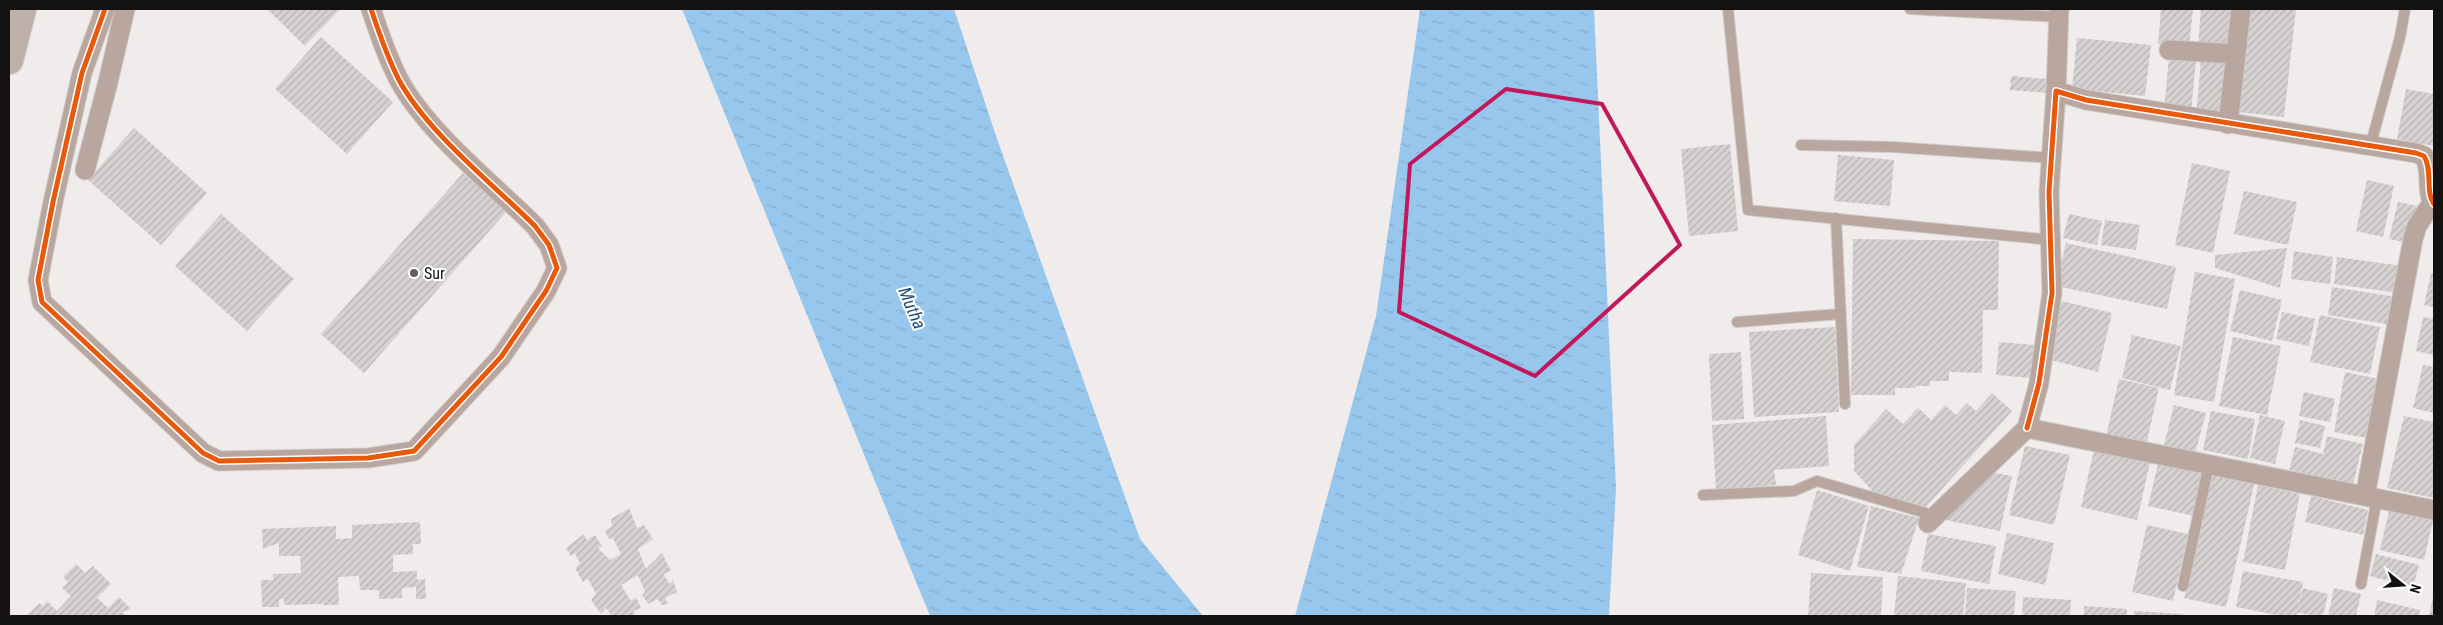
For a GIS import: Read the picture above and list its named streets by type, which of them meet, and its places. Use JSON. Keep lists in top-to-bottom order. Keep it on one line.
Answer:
{"water":["Mutha"],"places":["Sur"],"north":"right"}
